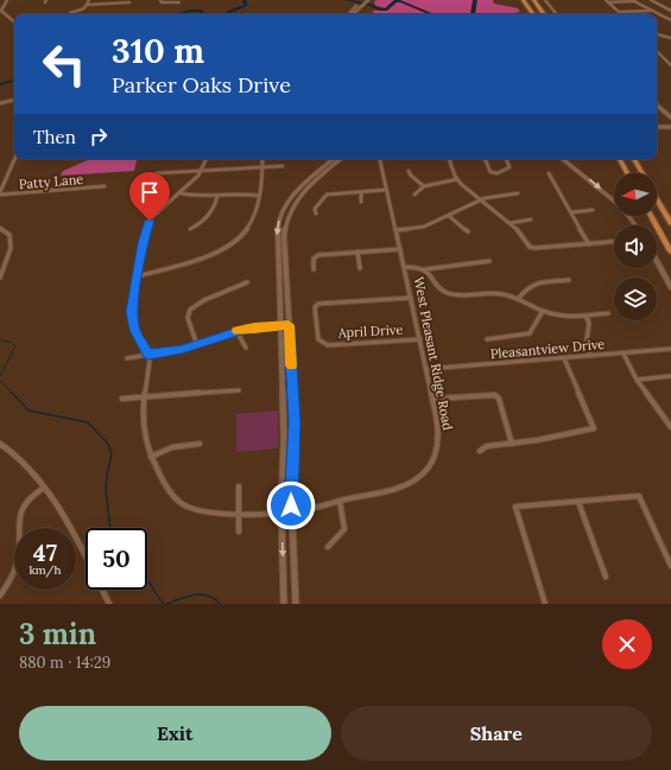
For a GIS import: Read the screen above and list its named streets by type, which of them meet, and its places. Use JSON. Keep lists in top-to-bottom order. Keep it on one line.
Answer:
{"streets":{"street":["Patty Lane","April Drive","Pleasantview Drive","West Pleasant Ridge Road"]},"crossings":[["April Drive","West Pleasant Ridge Road"],["Pleasantview Drive","West Pleasant Ridge Road"]],"north":"left","page":{"turn":["310 m","Parker Oaks Drive"],"then":"Then","speed":"47 km/h","limit":"50","heading":["3 min","880 m · 14:29"],"buttons":["Exit","Share"]}}
